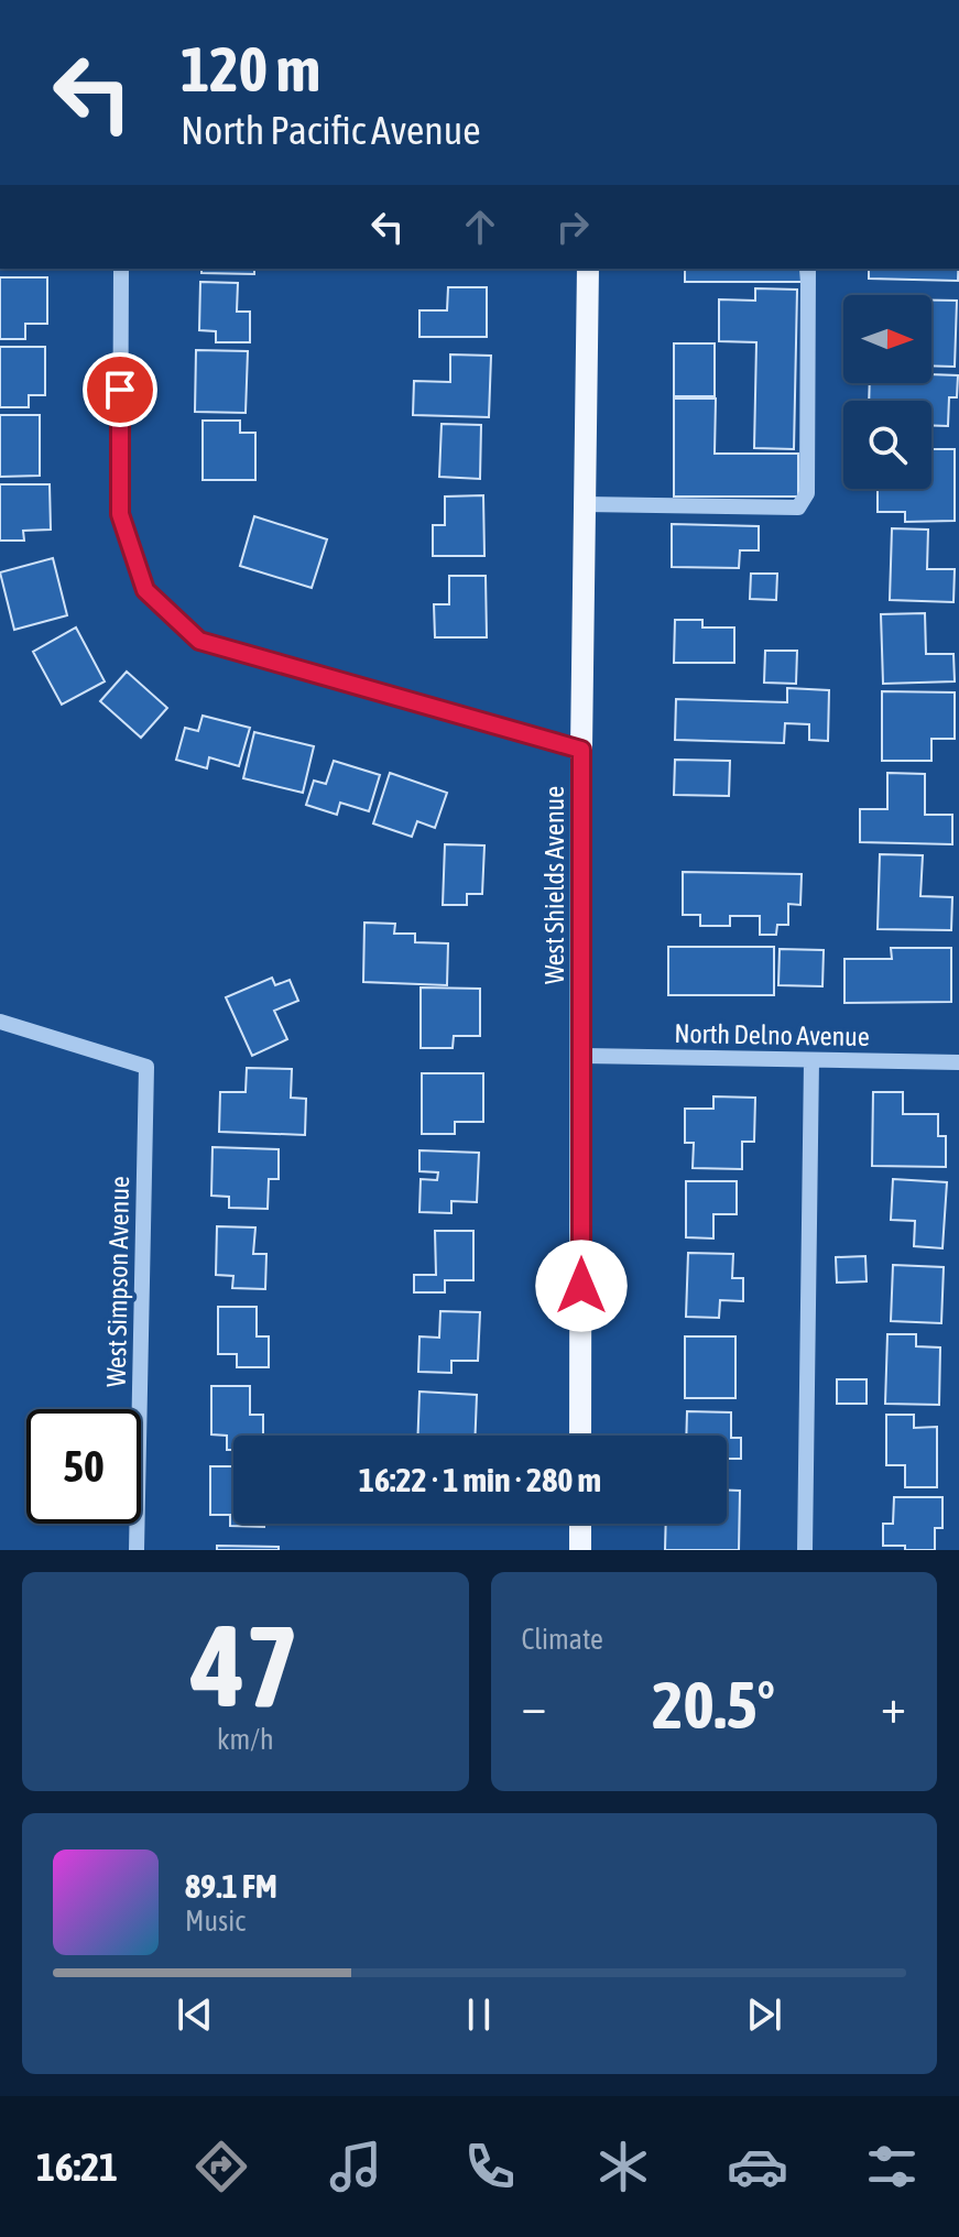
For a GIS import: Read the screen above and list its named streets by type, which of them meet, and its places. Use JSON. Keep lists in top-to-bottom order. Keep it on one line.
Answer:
{"streets":{"main road":["West Shields Avenue"],"street":["North Delno Avenue","West Simpson Avenue"]},"crossings":[["West Shields Avenue","North Delno Avenue"]],"north":"right","page":{"turn":["120 m","North Pacific Avenue"],"limit":"50","trip":"16:22 · 1 min · 280 m","tile":[["47","km/h"],"Climate"],"heat":["−","20.5°","+"],"song":["89.1 FM","Music"],"tabs":"16:21"}}
